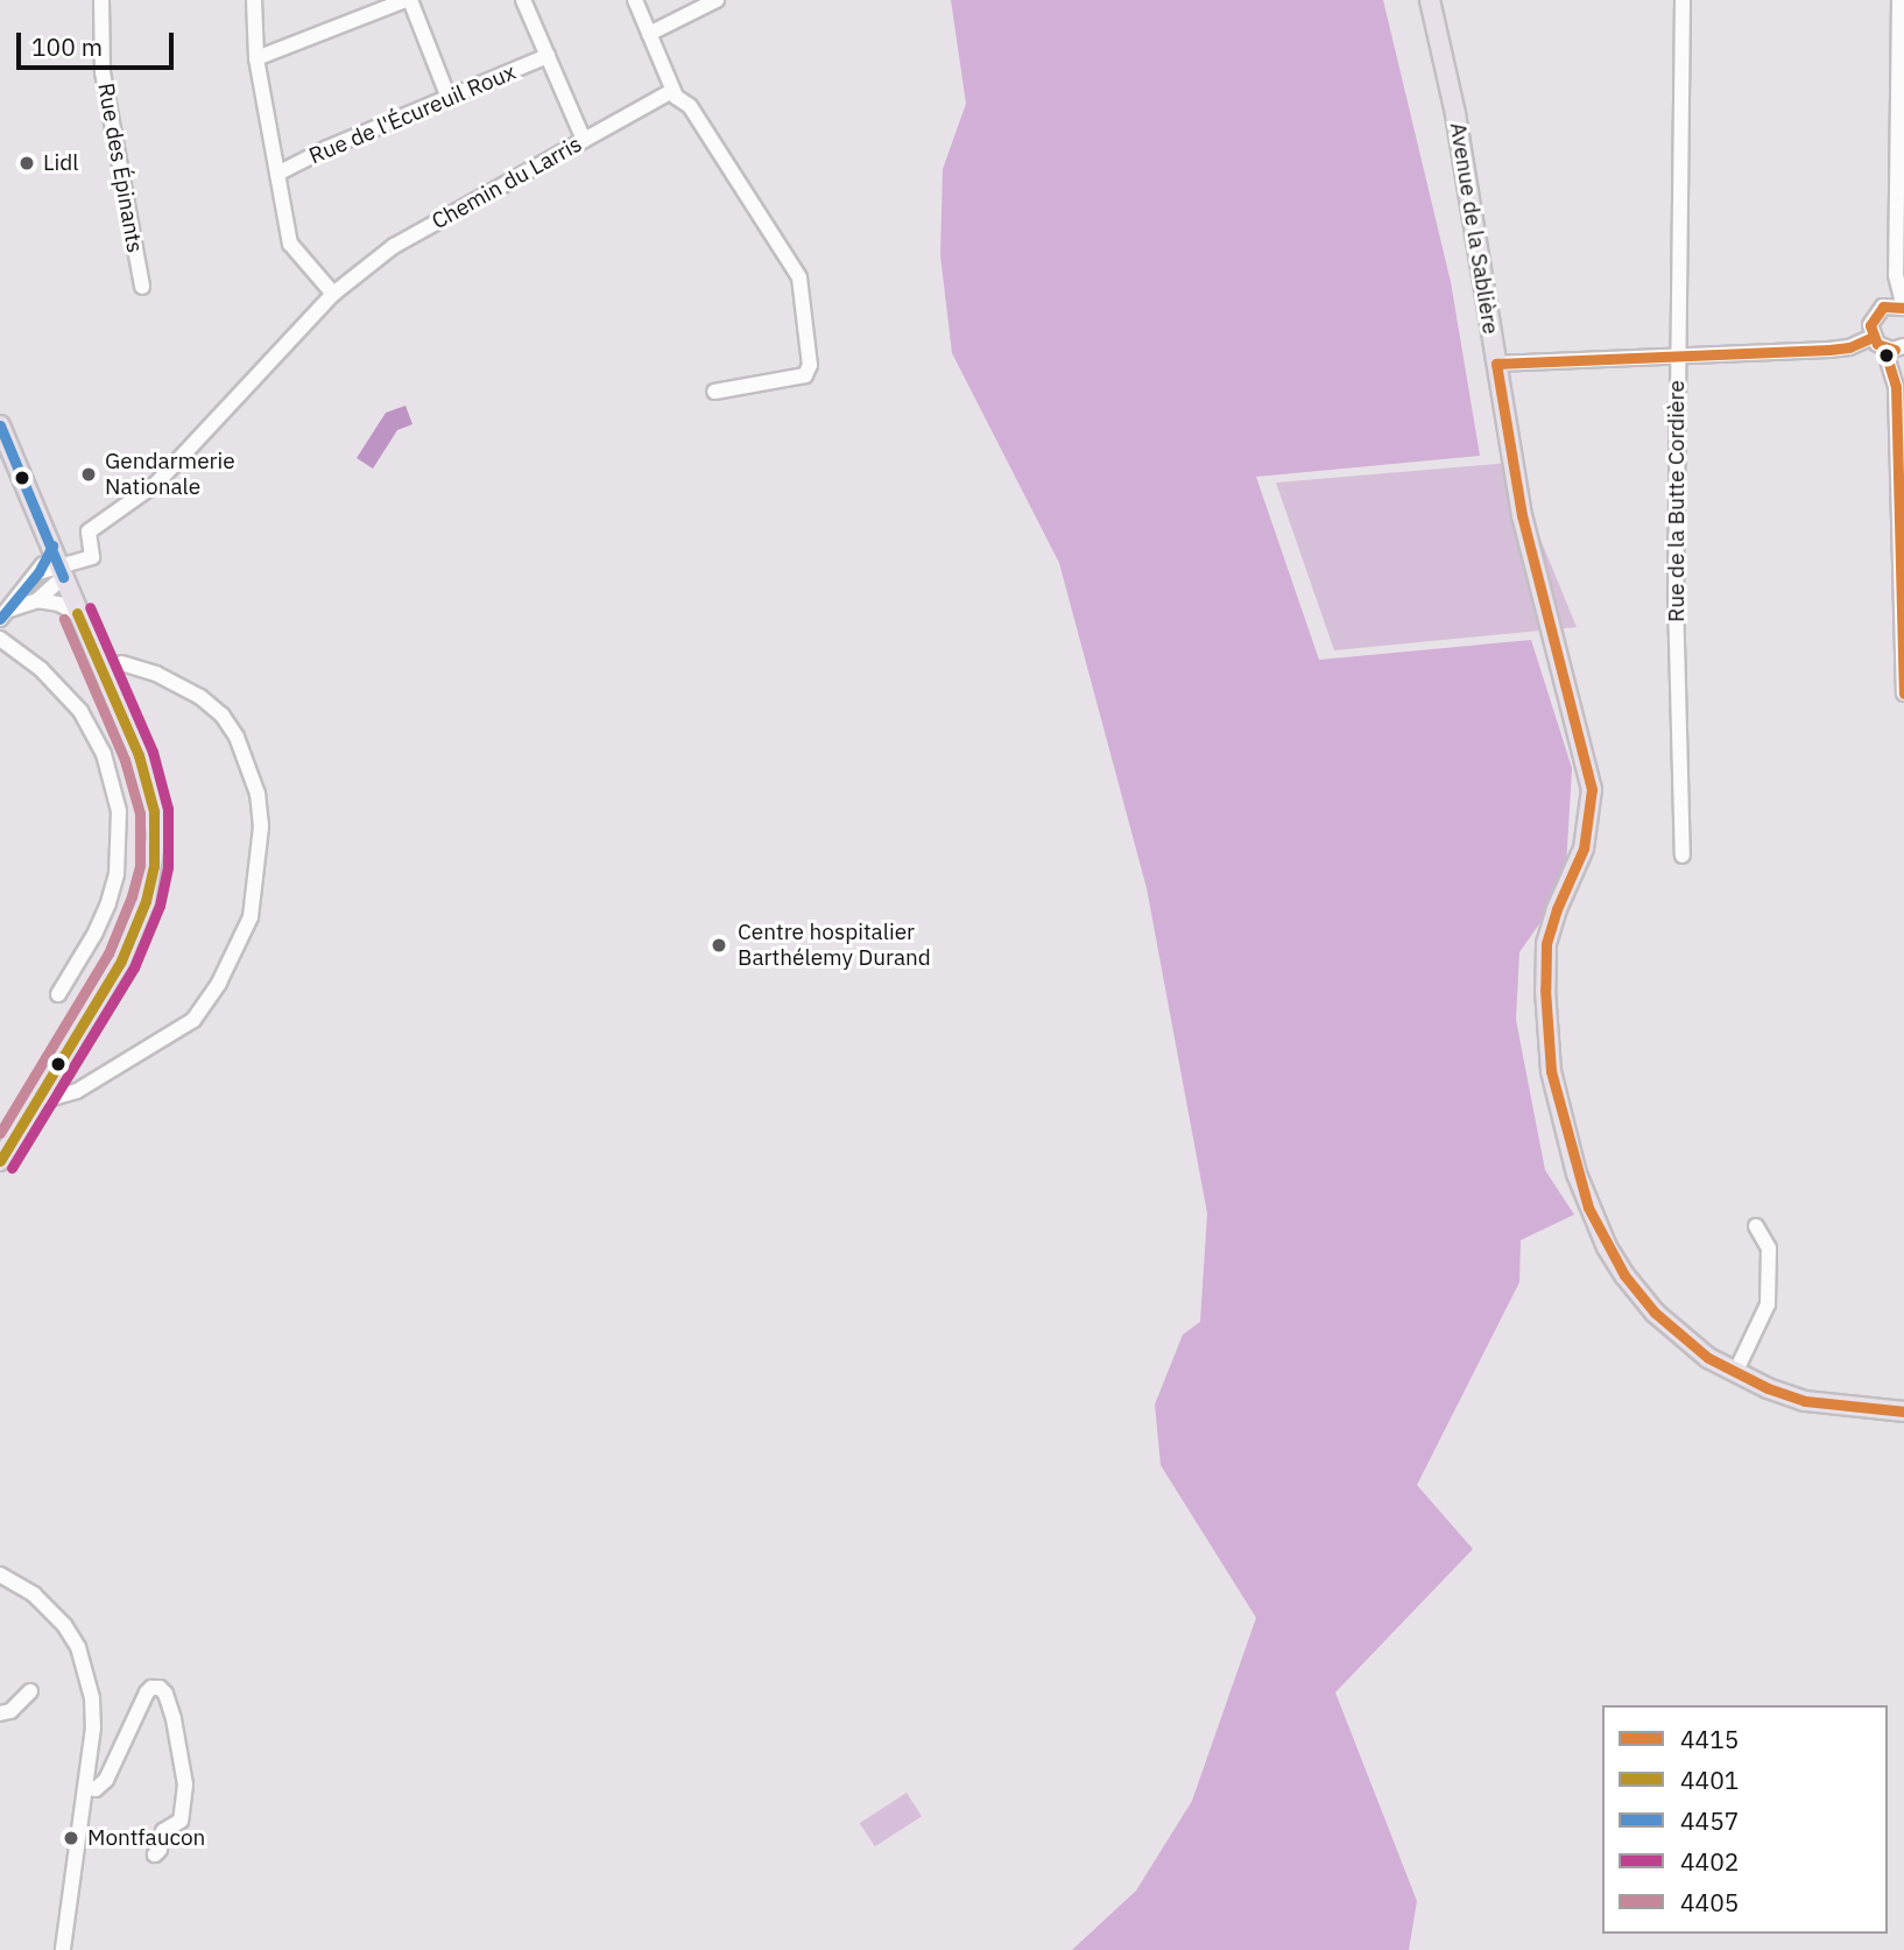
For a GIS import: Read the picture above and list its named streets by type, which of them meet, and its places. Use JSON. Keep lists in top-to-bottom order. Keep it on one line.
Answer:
{"streets":{"main road":["Avenue de la Sablière"],"street":["Rue de l'Écureuil Roux","Rue des Épinants","Chemin du Larris","Rue de la Butte Cordière"]},"places":["Lidl","Gendarmerie Nationale","Centre hospitalier Barthélemy Durand","Montfaucon"],"lines":["transit line 4415","transit line 4457","transit line 4402","transit line 4401","transit line 4405"],"legend":["4415","4401","4457","4402","4405"],"scale_bar":"100 m"}
